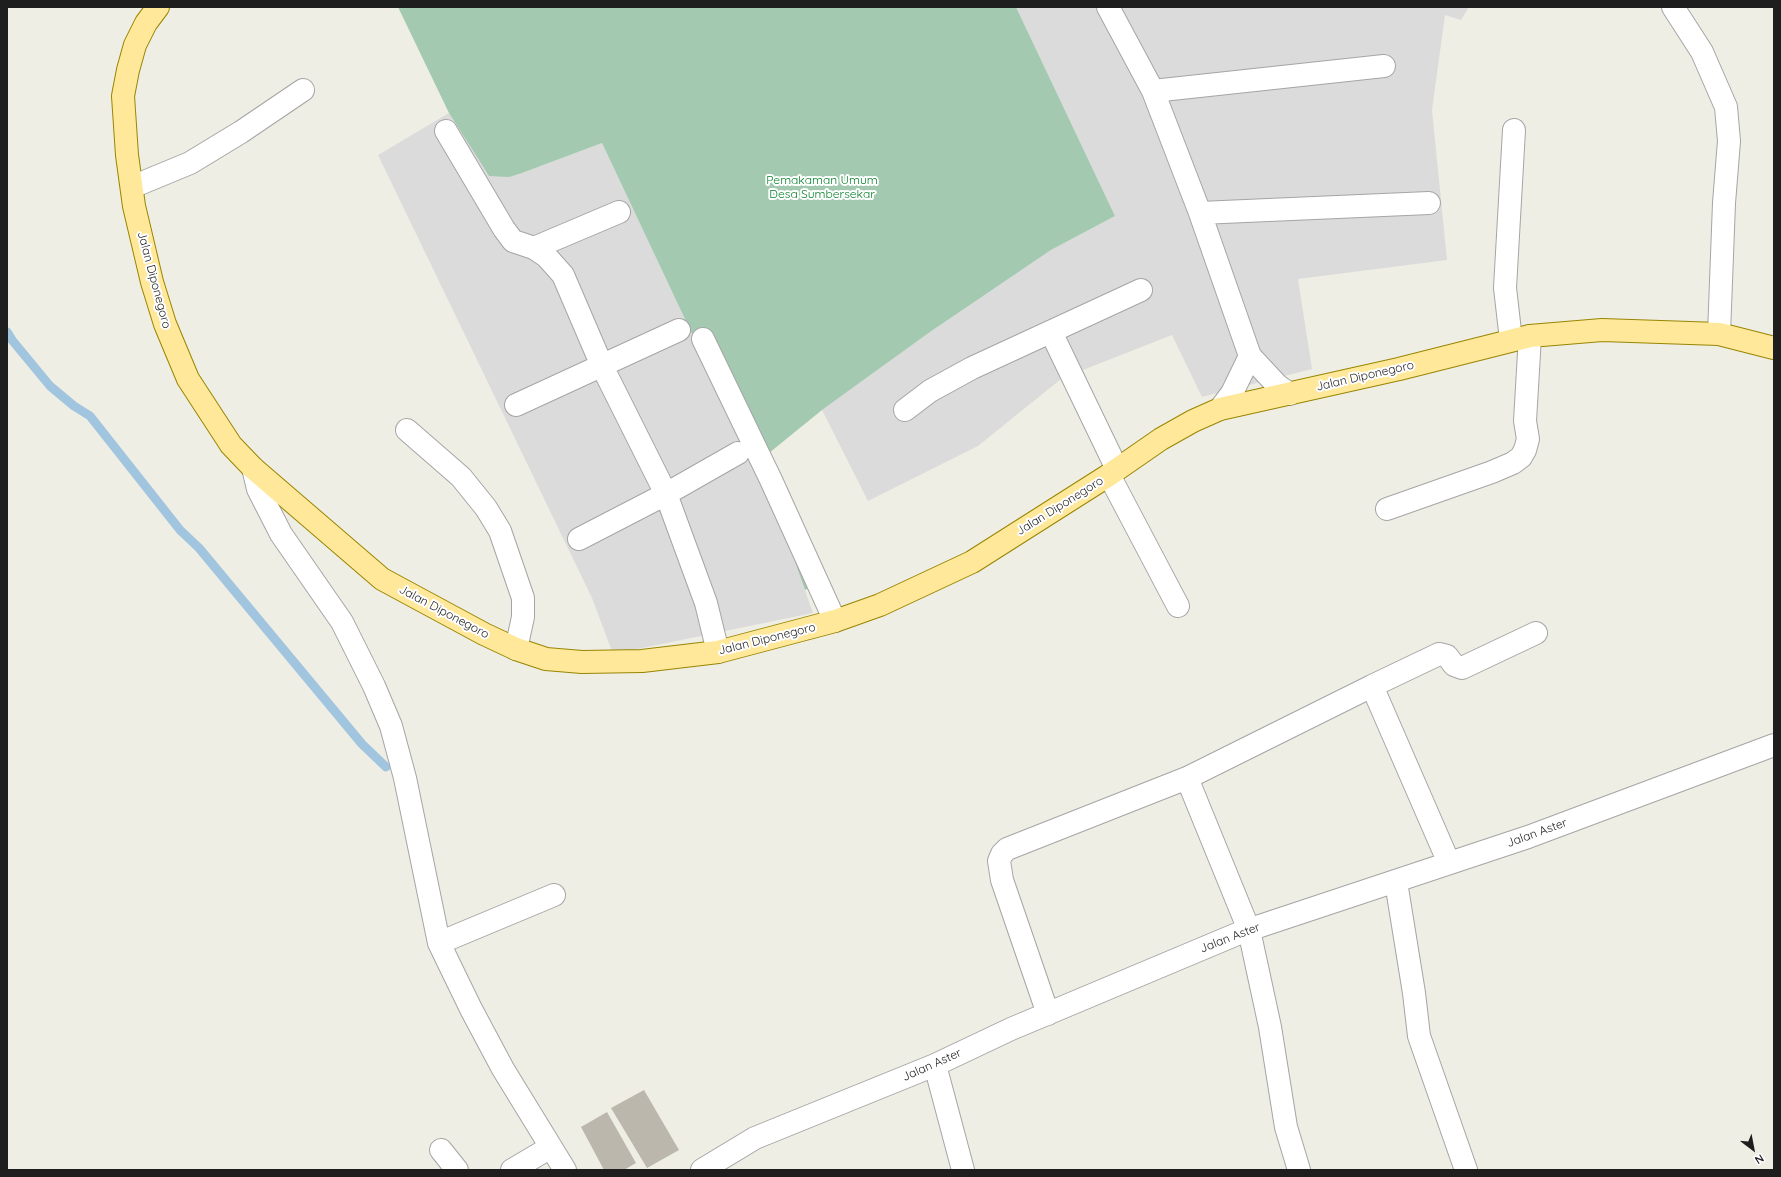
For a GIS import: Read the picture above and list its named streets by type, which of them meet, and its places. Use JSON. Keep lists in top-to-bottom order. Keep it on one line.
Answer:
{"streets":{"main road":["Jalan Diponegoro"],"street":["Jalan Aster"]},"parks":["Pemakaman Umum Desa Sumbersekar"],"north":"bottom right"}
